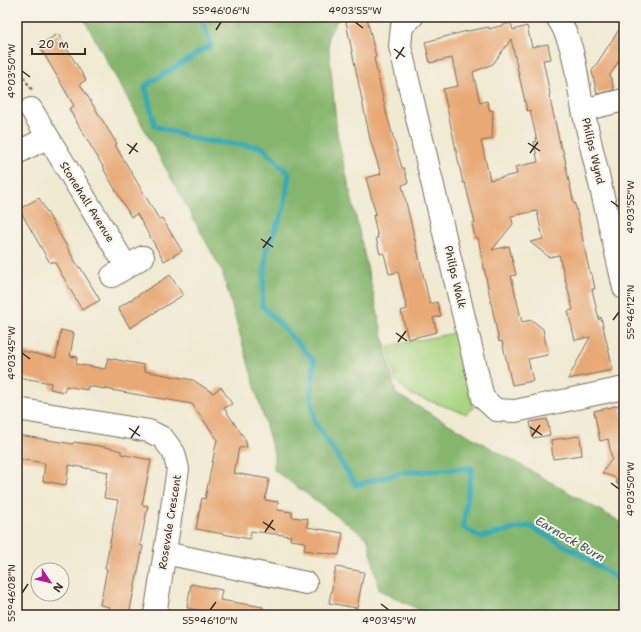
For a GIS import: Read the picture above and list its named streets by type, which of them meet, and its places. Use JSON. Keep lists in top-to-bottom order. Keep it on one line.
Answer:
{"streets":{"street":["Philips Wynd","Stonehall Avenue","Philips Walk","Rosevale Crescent"]},"water":["Earnock Burn"],"scale_bar":"20 m","north":"bottom right","coordinates":["55°46'06\"N","4°03'55\"W","4°03'50\"W","55°46'12\"N","4°03'45\"W","55°46'08\"N","55°46'10\"N"]}
